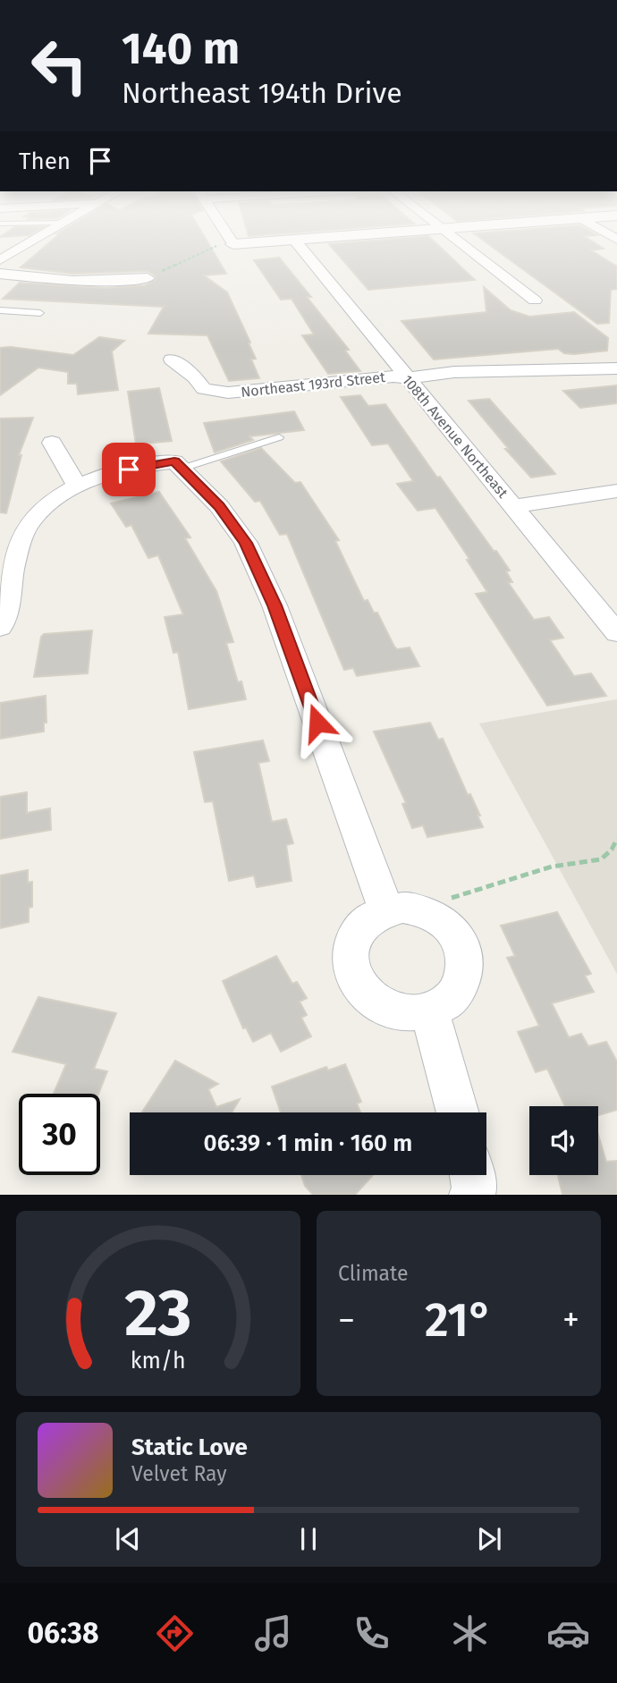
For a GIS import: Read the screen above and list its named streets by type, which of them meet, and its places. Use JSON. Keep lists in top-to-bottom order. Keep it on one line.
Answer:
{"streets":{"street":["Northeast 193rd Street","108th Avenue Northeast"]},"crossings":[["Northeast 193rd Street","108th Avenue Northeast"]],"page":{"turn":["140 m","Northeast 194th Drive"],"then":"Then","limit":"30","trip":"06:39 · 1 min · 160 m","tile":"Climate","heat":["−","21°","+"],"song":["Static Love","Velvet Ray"],"tabs":"06:38","gauge":["23","km/h"]}}
